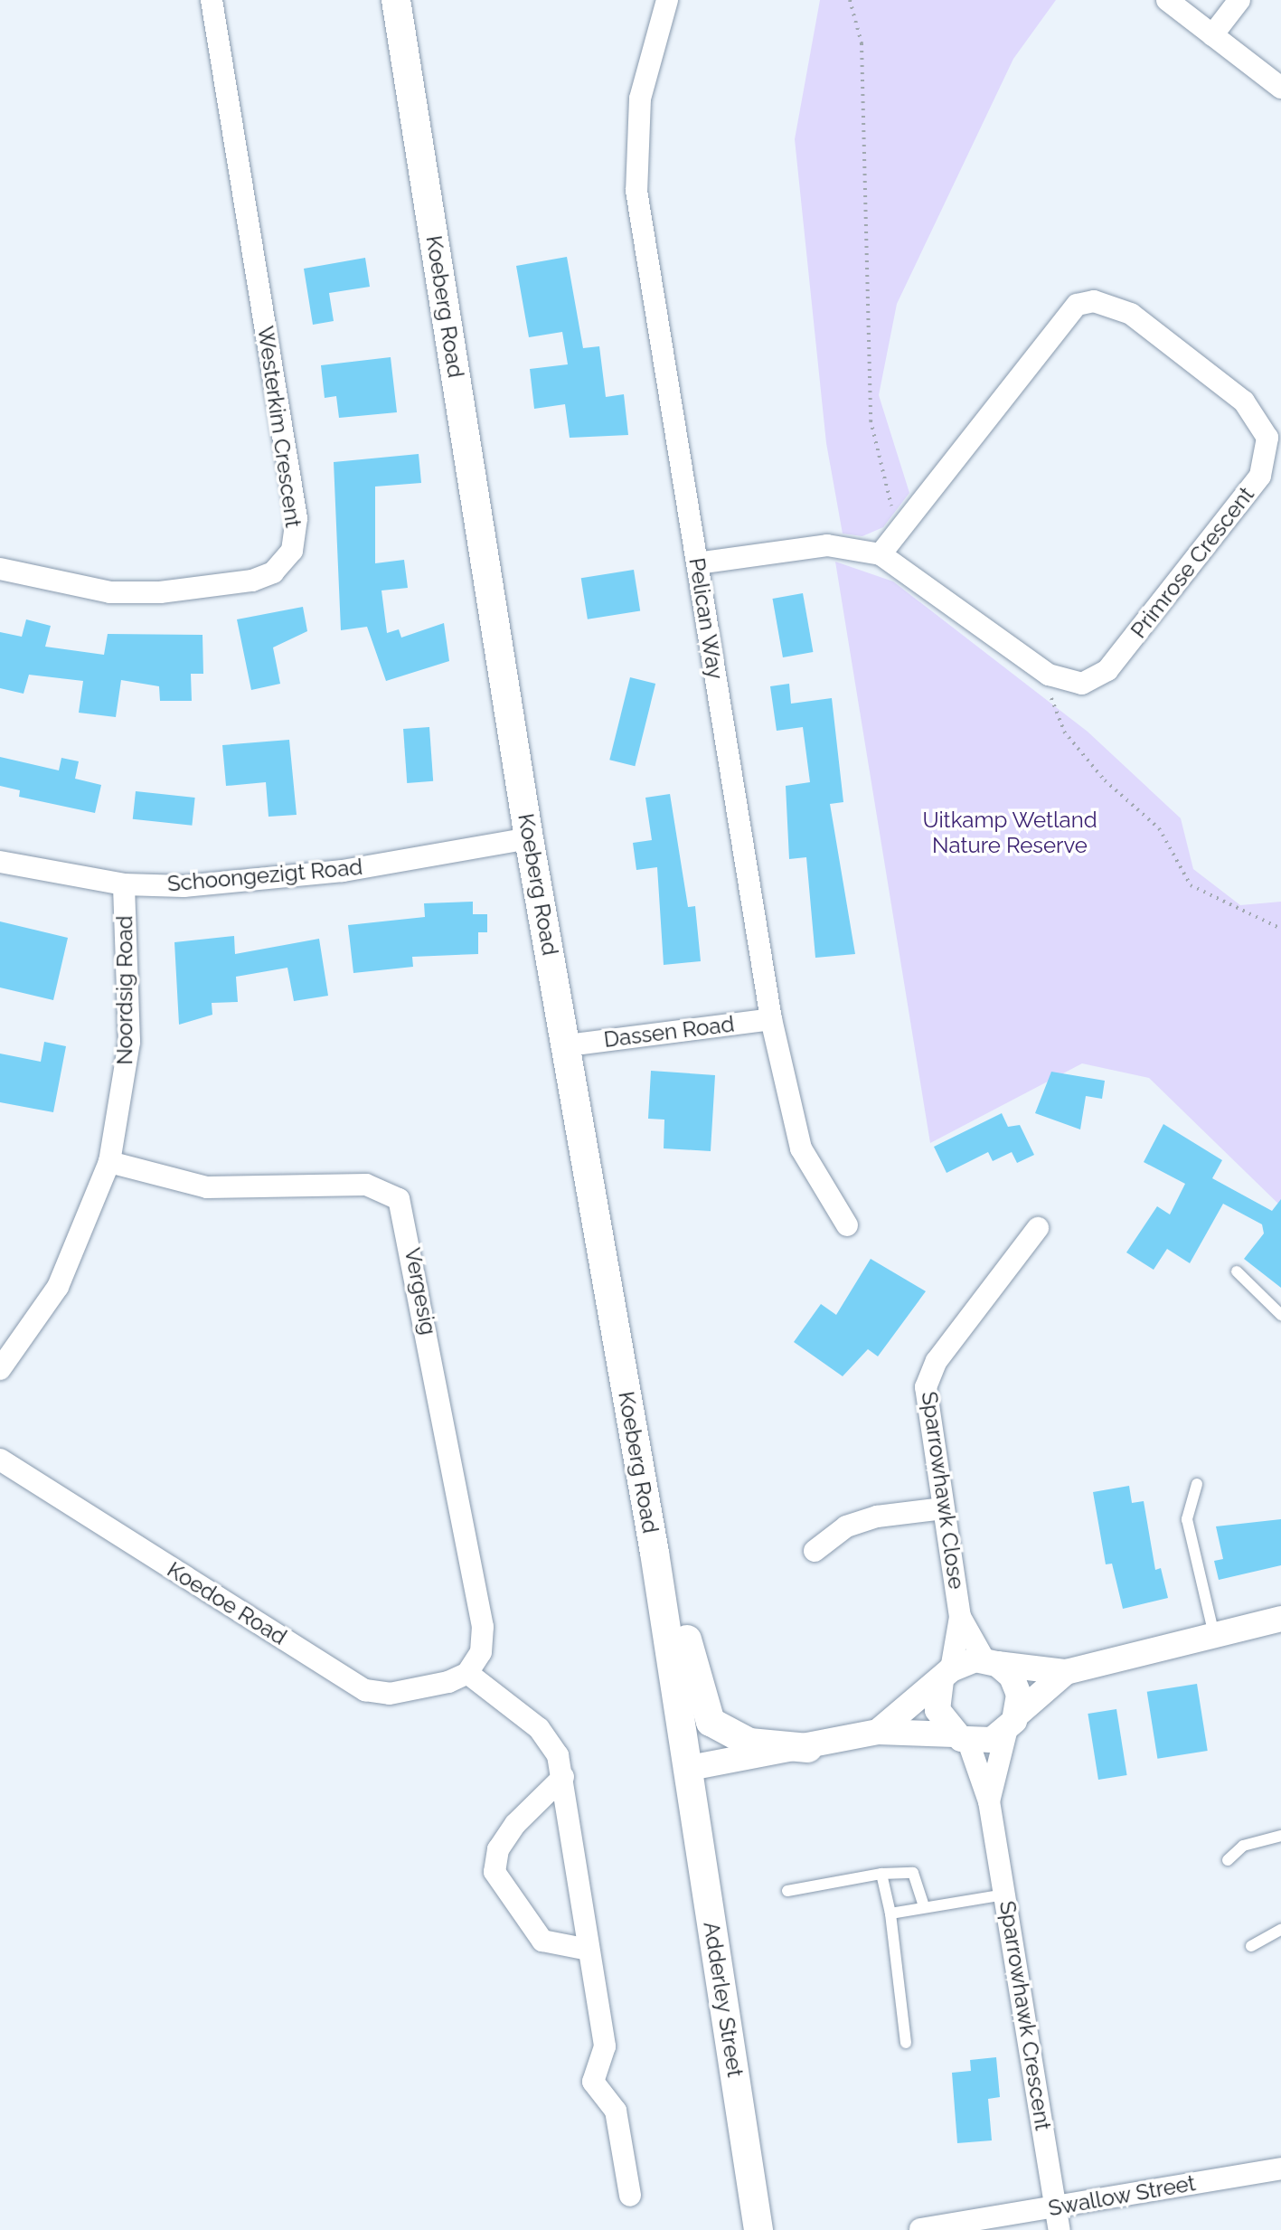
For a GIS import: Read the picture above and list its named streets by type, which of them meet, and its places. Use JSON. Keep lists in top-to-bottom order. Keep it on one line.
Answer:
{"streets":{"main road":["Koeberg Road","Adderley Street"],"street":["Westerkim Crescent","Primrose Crescent","Pelican Way","Schoongezigt Road","Noordsig Road","Dassen Road","Vergesig","Sparrowhawk Close","Koedoe Road","Sparrowhawk Crescent","Swallow Street"]},"crossings":[["Koeberg Road","Schoongezigt Road"],["Koeberg Road","Dassen Road"],["Koeberg Road","Adderley Street"],["Primrose Crescent","Pelican Way"],["Pelican Way","Dassen Road"],["Schoongezigt Road","Noordsig Road"],["Noordsig Road","Vergesig"],["Vergesig","Koedoe Road"],["Sparrowhawk Close","Sparrowhawk Crescent"],["Sparrowhawk Crescent","Swallow Street"]],"parks":["Uitkamp Wetland Nature Reserve"]}
